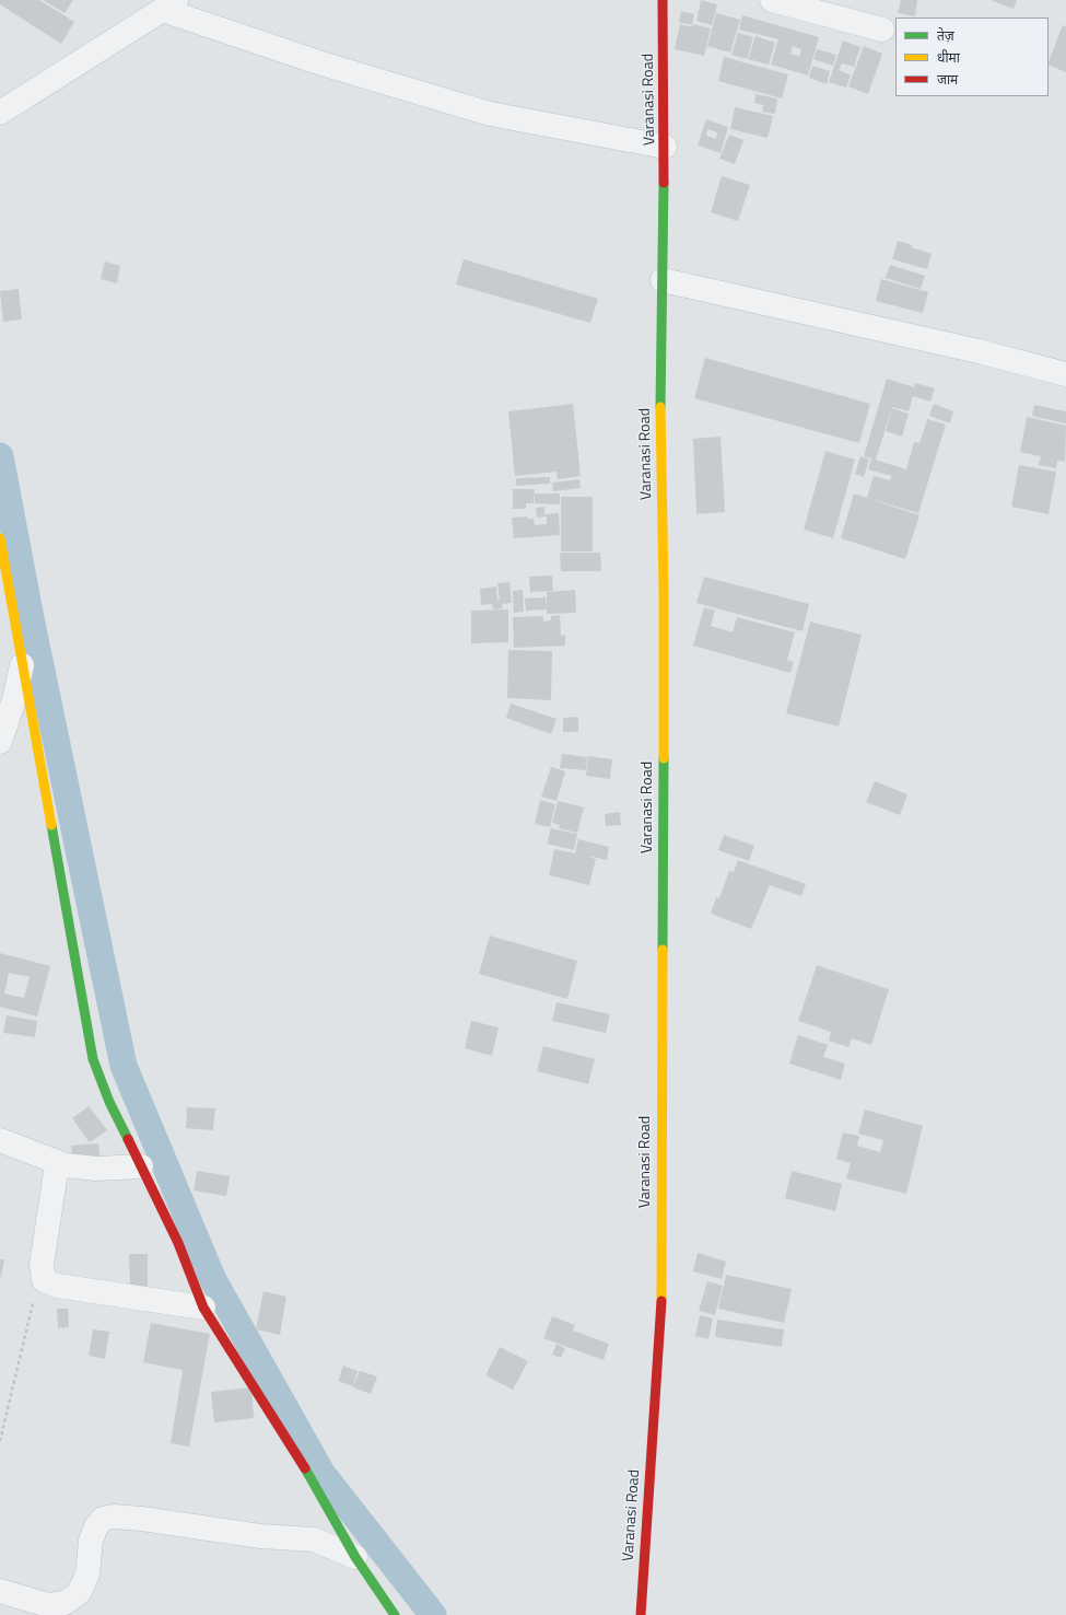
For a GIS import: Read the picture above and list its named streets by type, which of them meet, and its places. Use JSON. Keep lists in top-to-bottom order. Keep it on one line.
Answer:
{"streets":{"main road":["Varanasi Road"]},"legend":["तेज़","धीमा","जाम"]}
